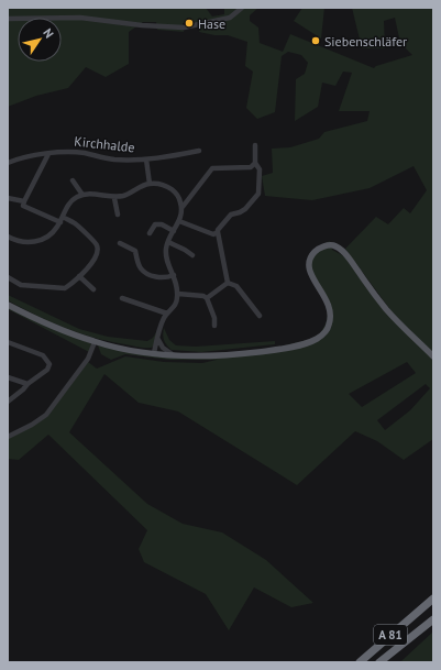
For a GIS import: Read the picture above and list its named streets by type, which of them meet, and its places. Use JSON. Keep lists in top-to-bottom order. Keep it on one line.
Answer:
{"streets":{"highway":["A 81"],"street":["Kirchhalde"]},"places":["Hase","Siebenschläfer"],"north":"top right"}
